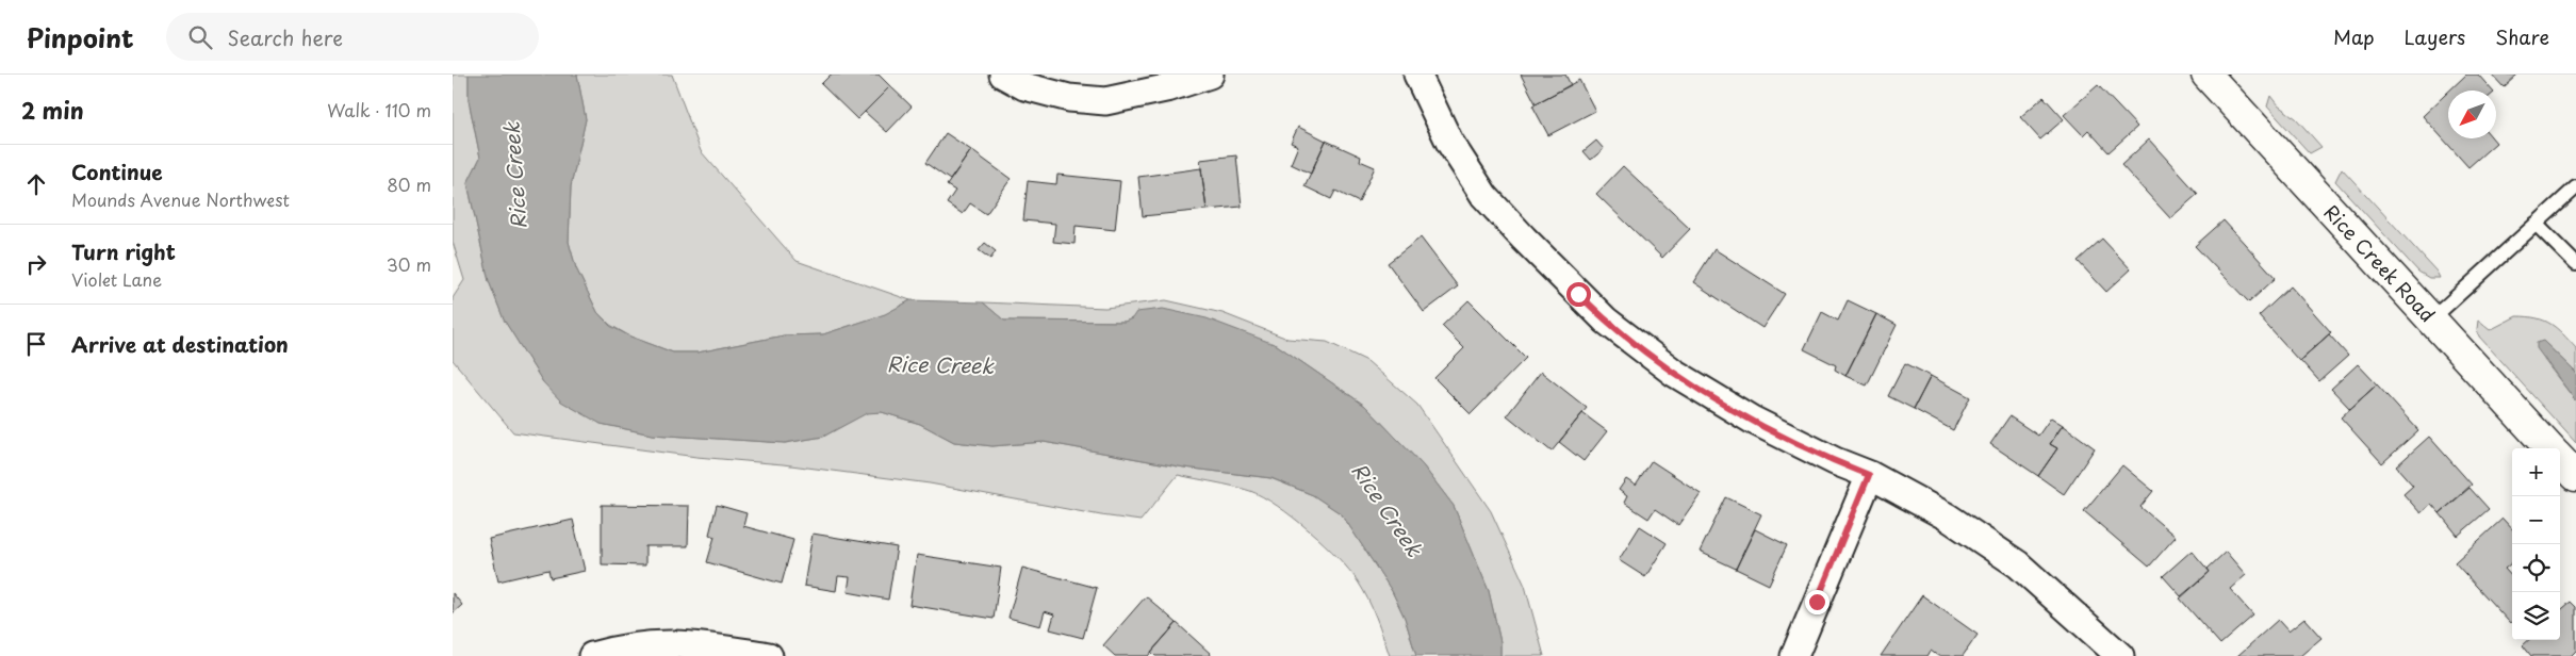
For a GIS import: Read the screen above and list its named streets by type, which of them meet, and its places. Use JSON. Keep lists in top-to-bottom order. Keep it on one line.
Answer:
{"streets":{"street":["Rice Creek Road"]},"water":["Rice Creek"],"north":"bottom left","page":{"header":"Pinpoint","search":"Search here","nav":["Map","Layers","Share"],"heading":["2 min","Walk · 110 m"],"list":[["Continue","Mounds Avenue Northwest","80 m"],["Turn right","Violet Lane","30 m"],"Arrive at destination"],"map_buttons":["+","−"]}}
